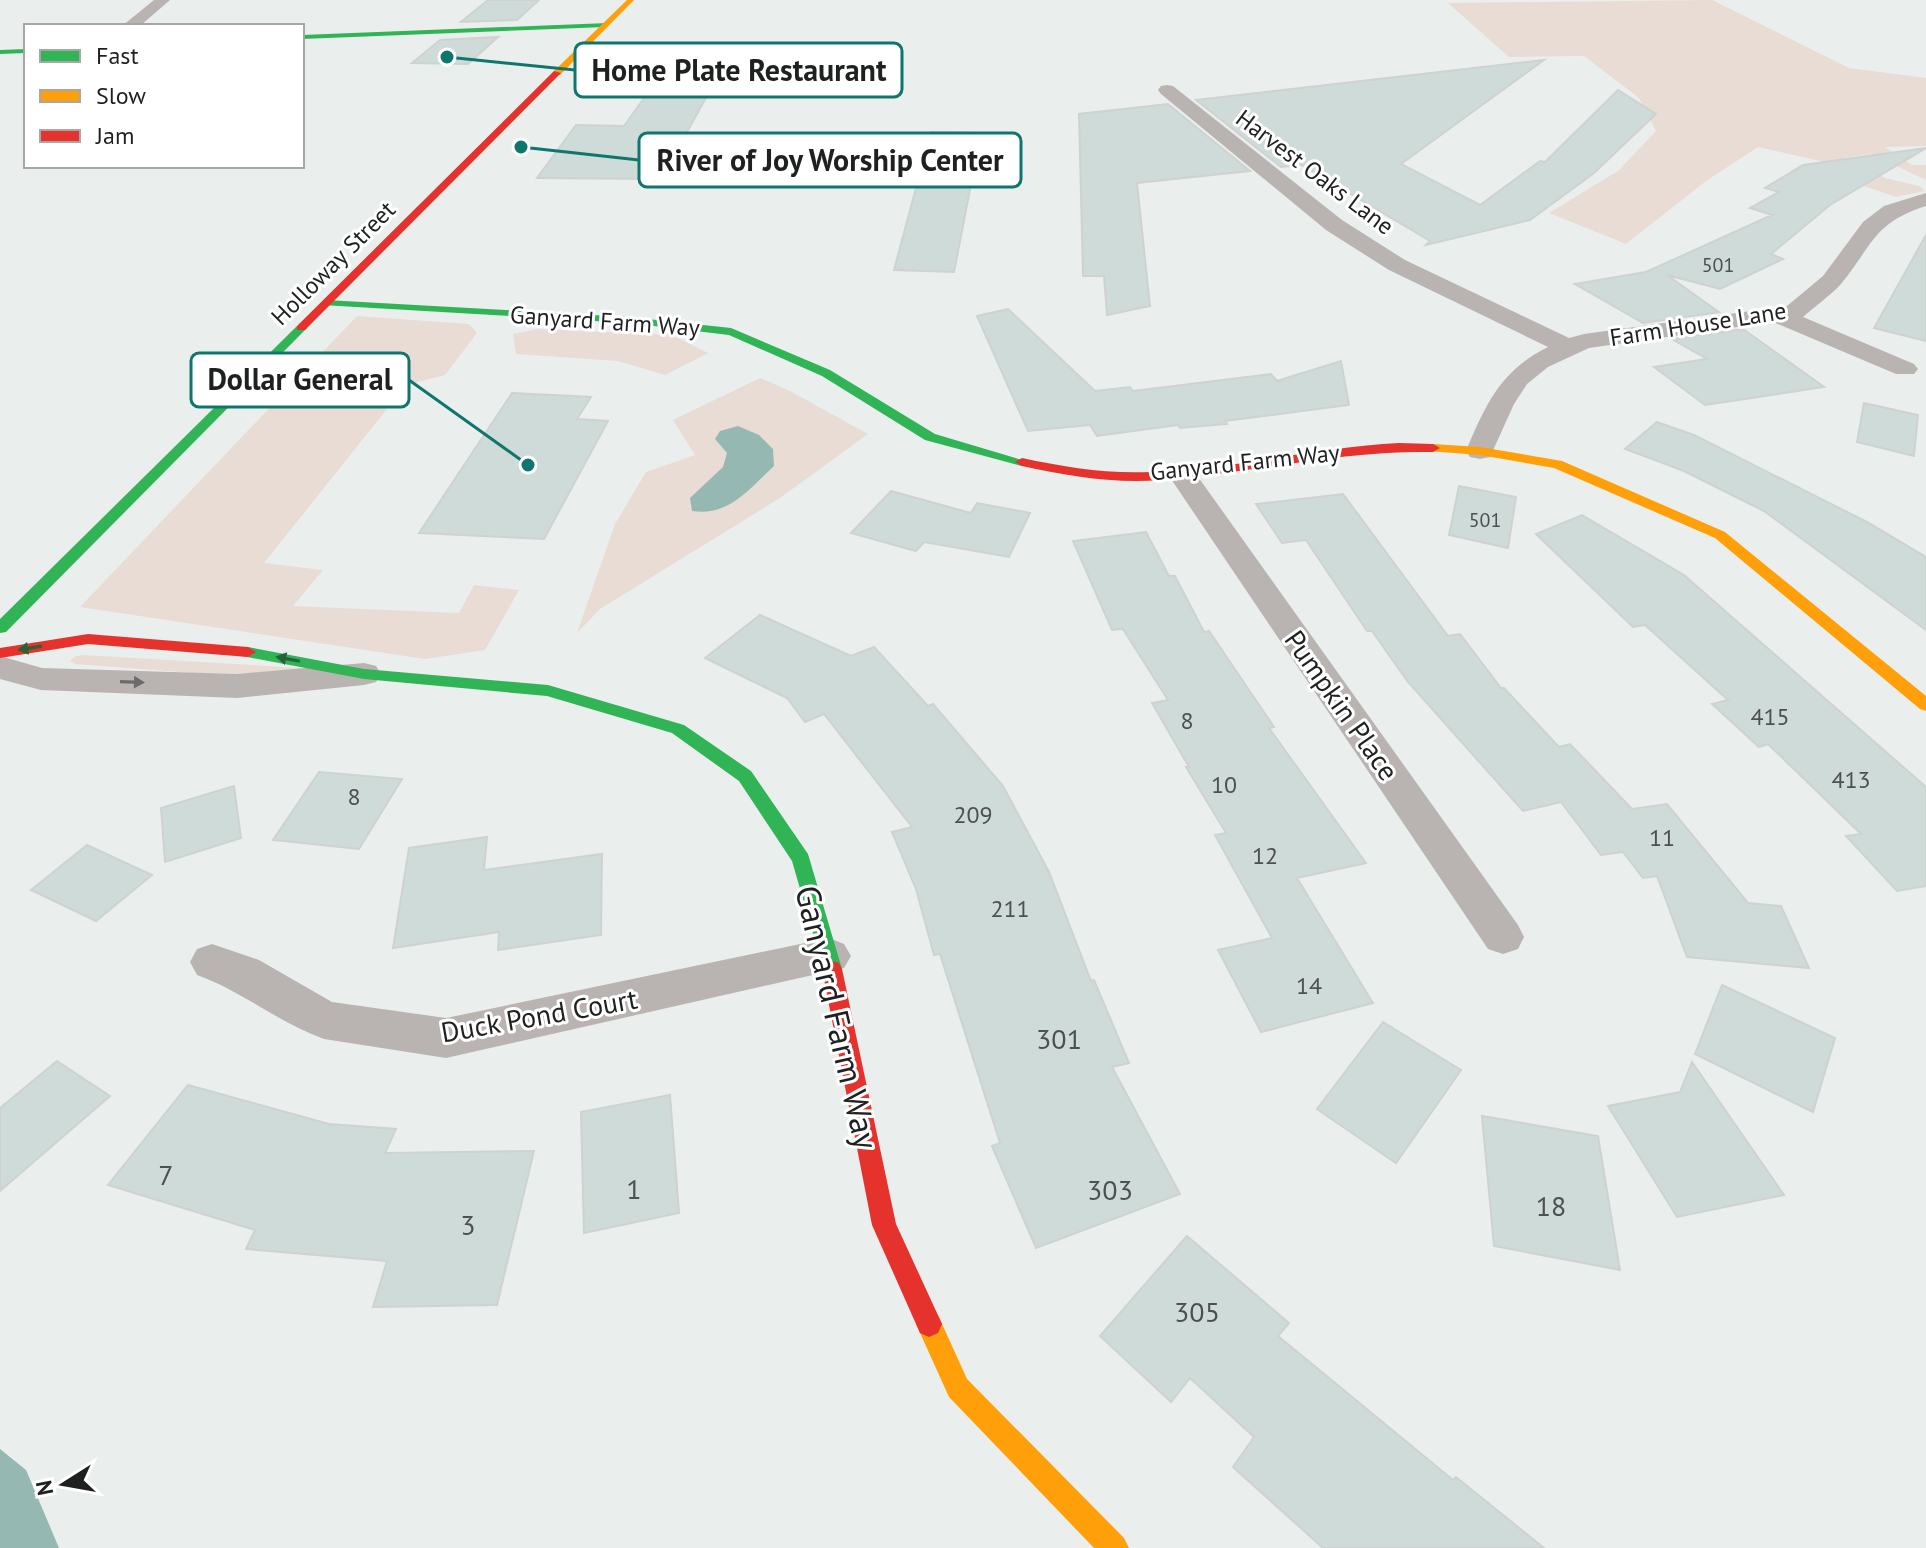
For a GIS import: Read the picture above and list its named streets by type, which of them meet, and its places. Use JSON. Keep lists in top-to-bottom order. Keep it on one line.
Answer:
{"streets":{"main road":["Holloway Street","Ganyard Farm Way"],"street":["Harvest Oaks Lane","Farm House Lane","Pumpkin Place","Duck Pond Court"]},"crossings":[["Harvest Oaks Lane","Farm House Lane"],["Holloway Street","Ganyard Farm Way"],["Ganyard Farm Way","Farm House Lane"],["Ganyard Farm Way","Pumpkin Place"],["Ganyard Farm Way","Duck Pond Court"]],"places":["Home Plate Restaurant","River of Joy Worship Center","Dollar General"],"house_numbers":["501","501","415","8","413","10","8","209","11","12","211","14","301","7","1","303","18","3","305"],"legend":["Fast","Slow","Jam"],"north":"left"}
